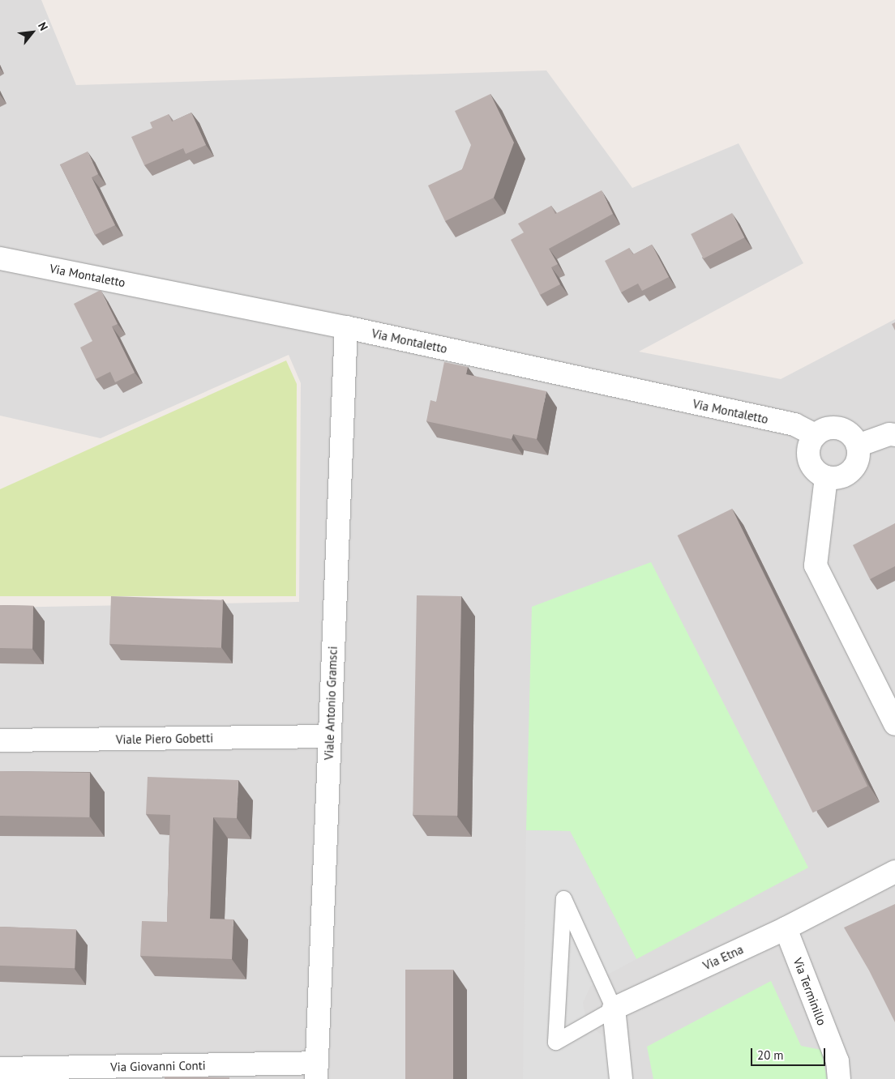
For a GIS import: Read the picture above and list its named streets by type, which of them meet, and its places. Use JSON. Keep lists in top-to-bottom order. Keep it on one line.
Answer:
{"streets":{"street":["Via Montaletto","Viale Antonio Gramsci","Viale Piero Gobetti","Via Etna","Via Terminillo","Via Giovanni Conti"]},"crossings":[["Via Montaletto","Viale Antonio Gramsci"],["Viale Antonio Gramsci","Viale Piero Gobetti"],["Viale Antonio Gramsci","Via Giovanni Conti"],["Via Etna","Via Terminillo"]],"scale_bar":"20 m","north":"top right"}
